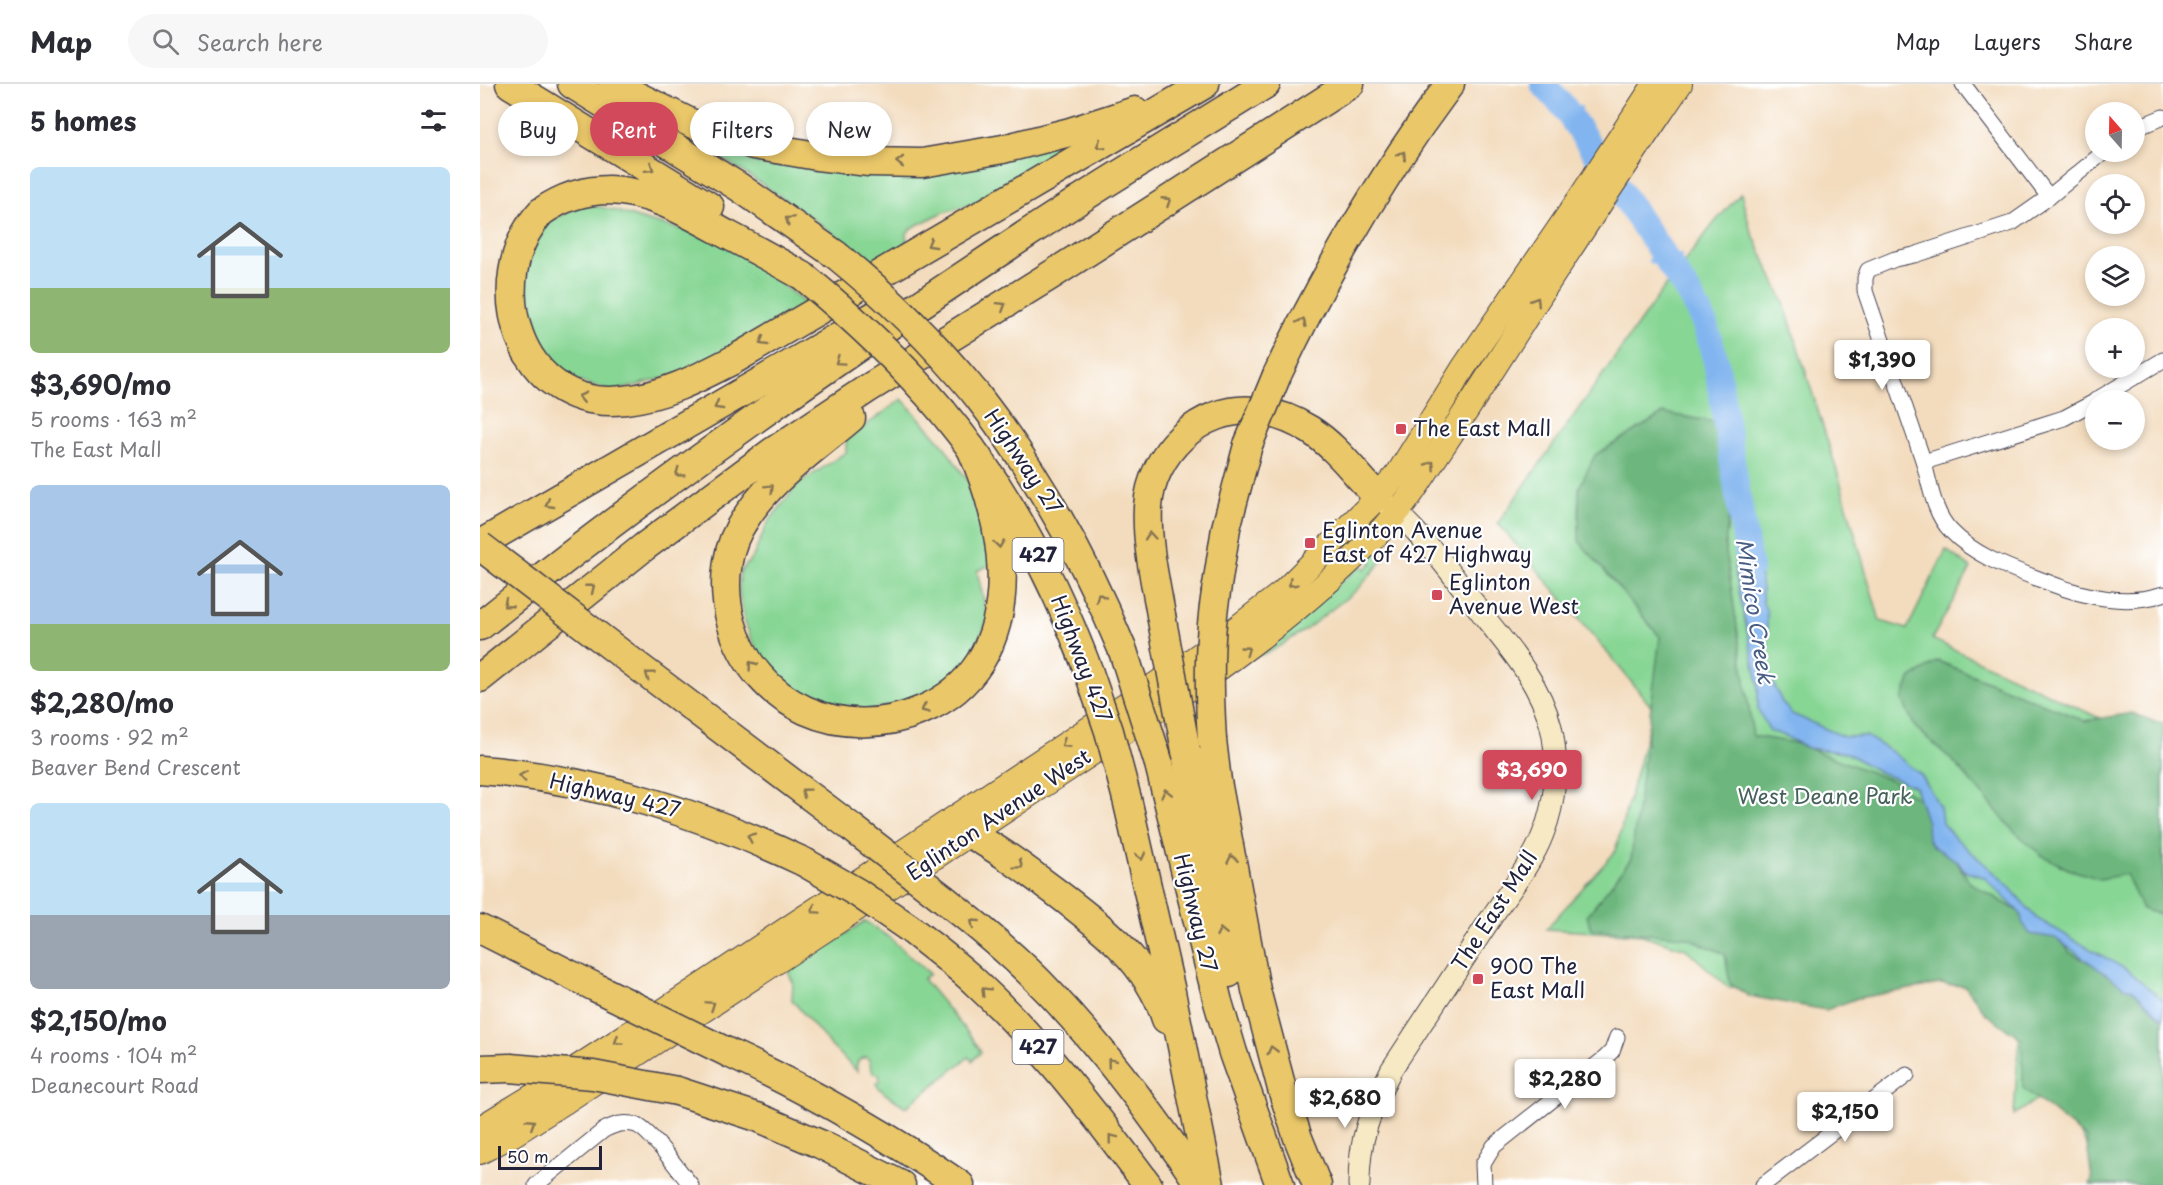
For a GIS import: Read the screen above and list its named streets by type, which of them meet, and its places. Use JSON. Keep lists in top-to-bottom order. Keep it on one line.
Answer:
{"streets":{"highway":["Highway 27","427","Highway 427"],"main road":["Eglinton Avenue West","The East Mall"]},"crossings":[["427","Highway 427"],["Eglinton Avenue West","The East Mall"]],"water":["Mimico Creek"],"parks":["West Deane Park"],"places":{"transit":["The East Mall","Eglinton Avenue East of 427 Highway","Eglinton Avenue West","900 The East Mall"]},"scale_bar":"50 m","north":"top","page":{"header":"Map","search":"Search here","nav":["Map","Layers","Share"],"heading":"5 homes","map_buttons":["+","−"],"chip":["Buy","Rent","Filters","New"],"list":[{"name":"$3,690/mo","note":"5 rooms · 163 m² · The East Mall"},{"name":"$2,280/mo","note":"3 rooms · 92 m² · Beaver Bend Crescent"},{"name":"$2,150/mo","note":"4 rooms · 104 m² · Deanecourt Road"}],"price":["$1,390","$3,690","$2,280","$2,680","$2,150"],"scale":"50 m"}}
